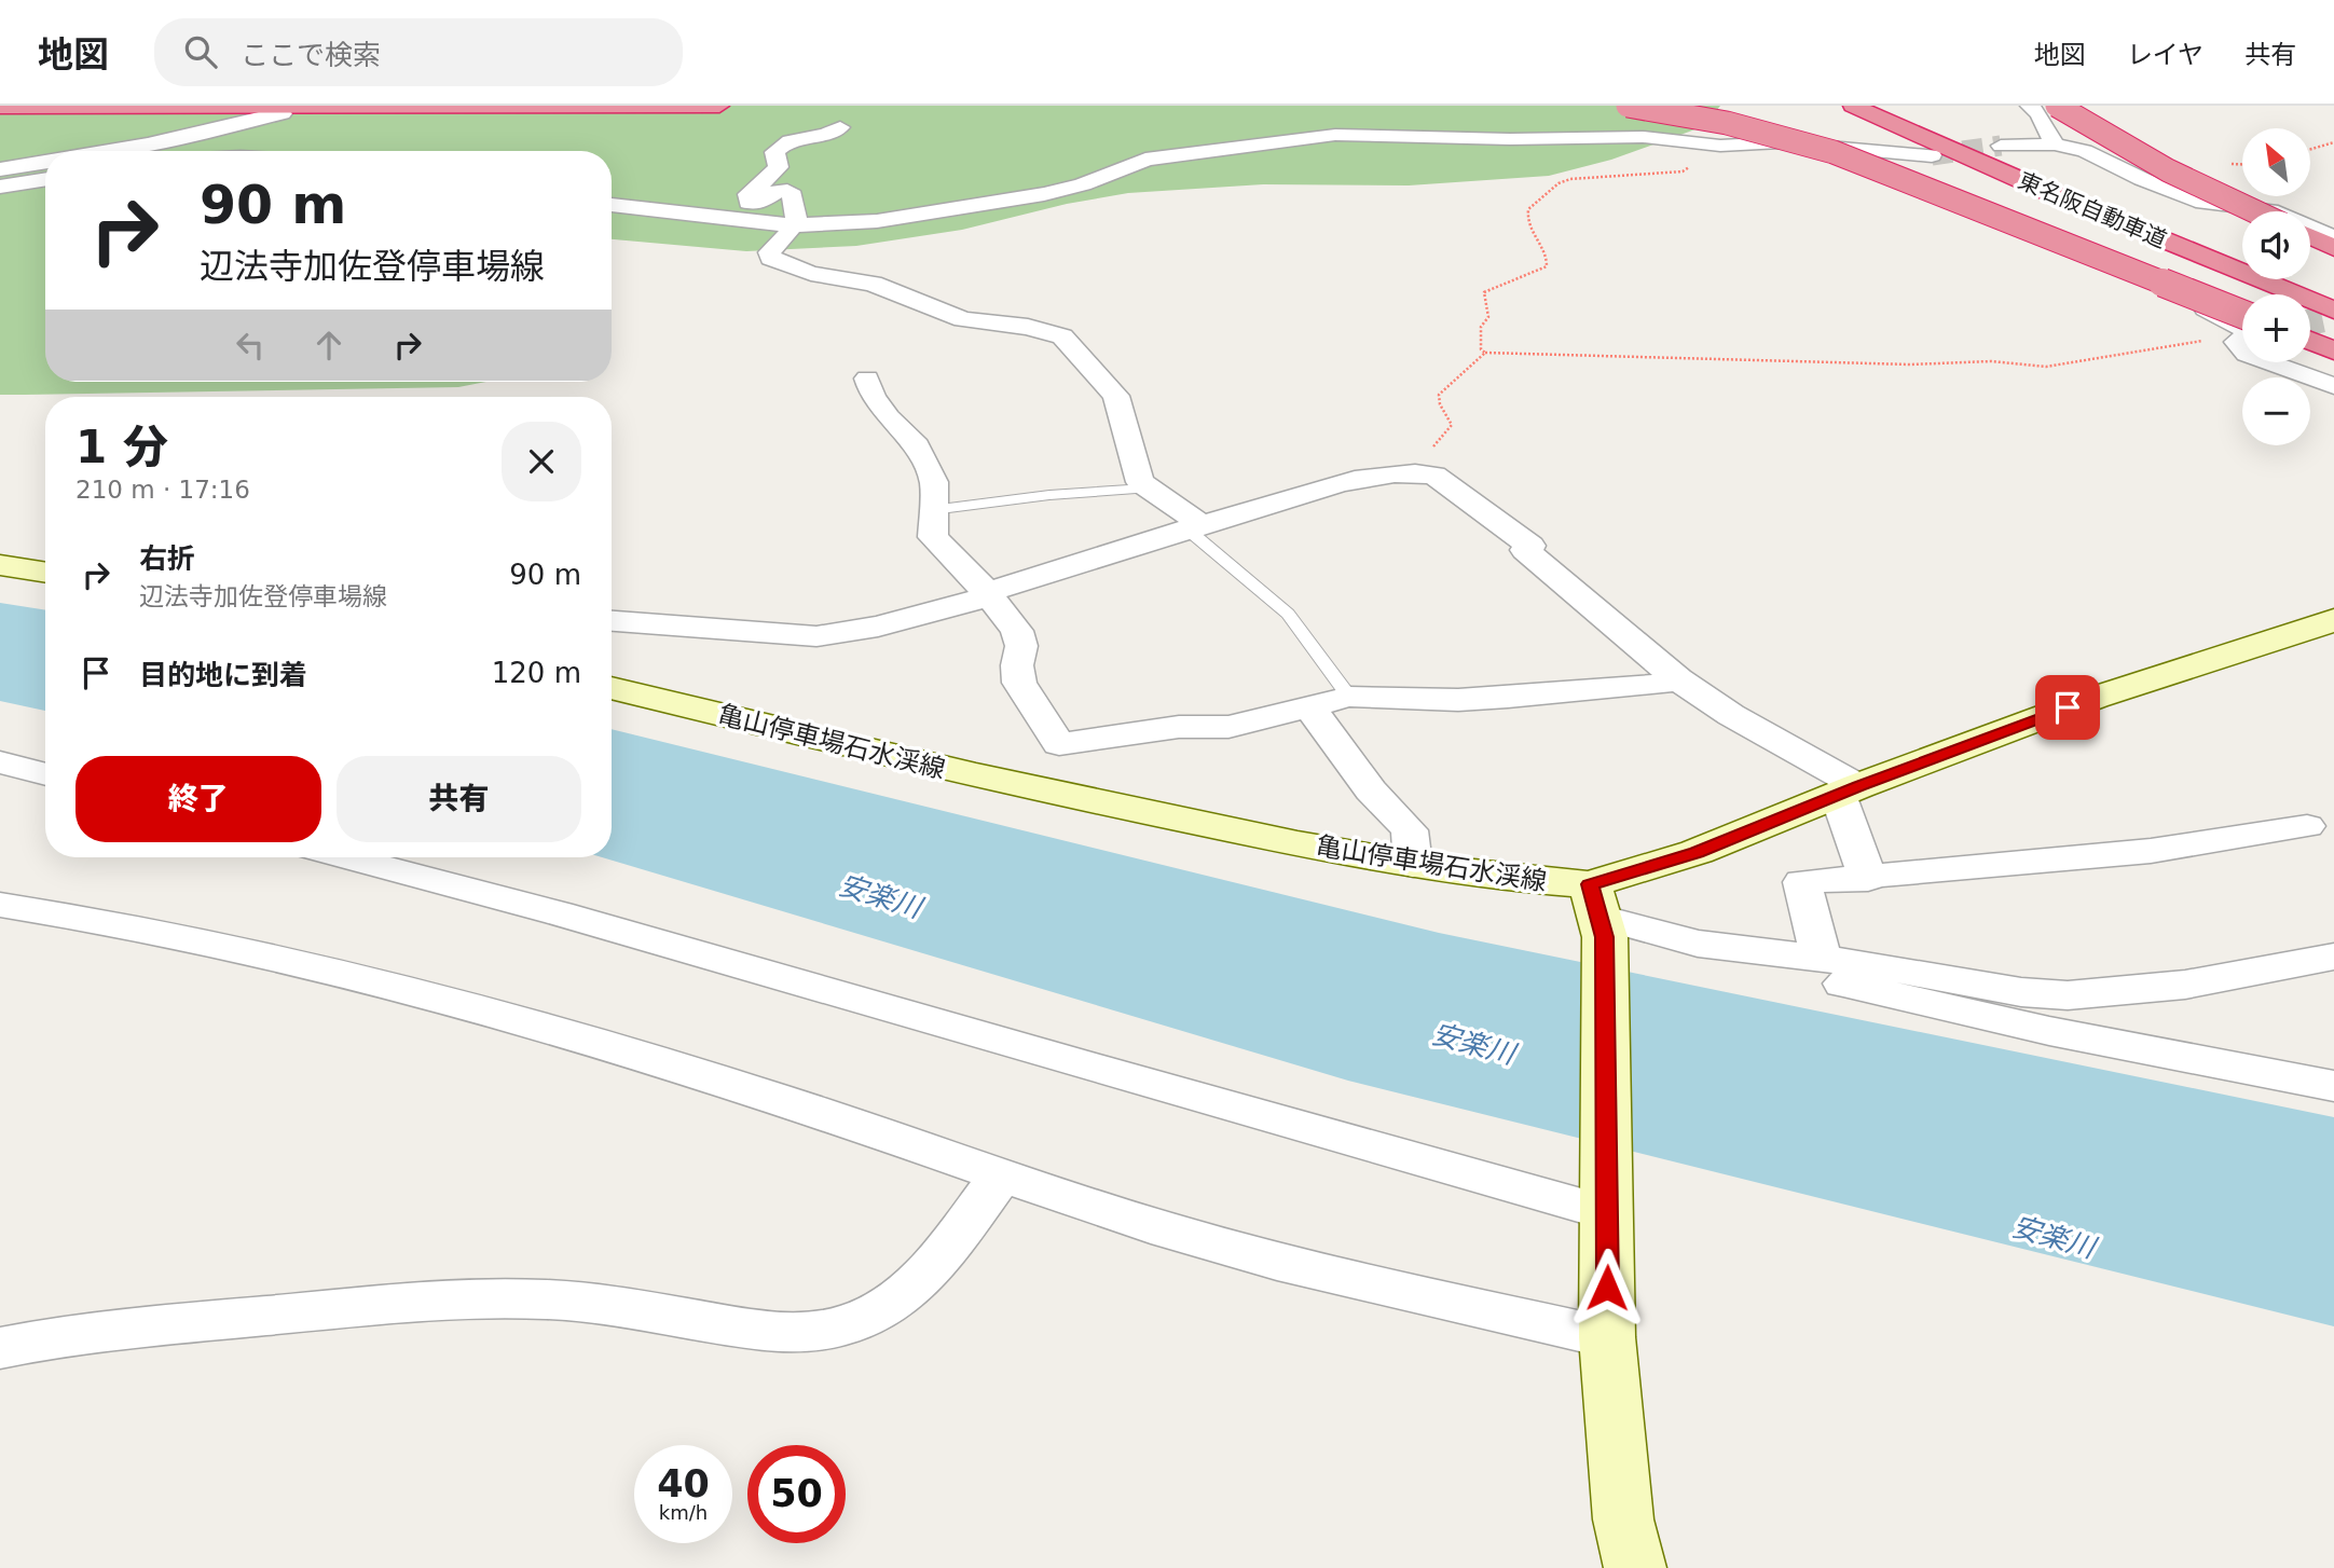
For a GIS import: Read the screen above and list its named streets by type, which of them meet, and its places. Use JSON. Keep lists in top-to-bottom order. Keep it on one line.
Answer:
{"streets":{"highway":["東名阪自動車道"],"main road":["亀山停車場石水渓線"]},"water":["安楽川"],"north":"top left","page":{"header":"地図","search":"ここで検索","nav":["地図","レイヤ","共有"],"map_buttons":["+","−"],"turn":["90 m","辺法寺加佐登停車場線"],"heading":["1 分","210 m · 17:16"],"list":[{"name":"右折","note":"辺法寺加佐登停車場線","value":"90 m"},{"name":"目的地に到着","value":"120 m"}],"buttons":["終了","共有"],"speed":"40 km/h","limit":"50"}}
